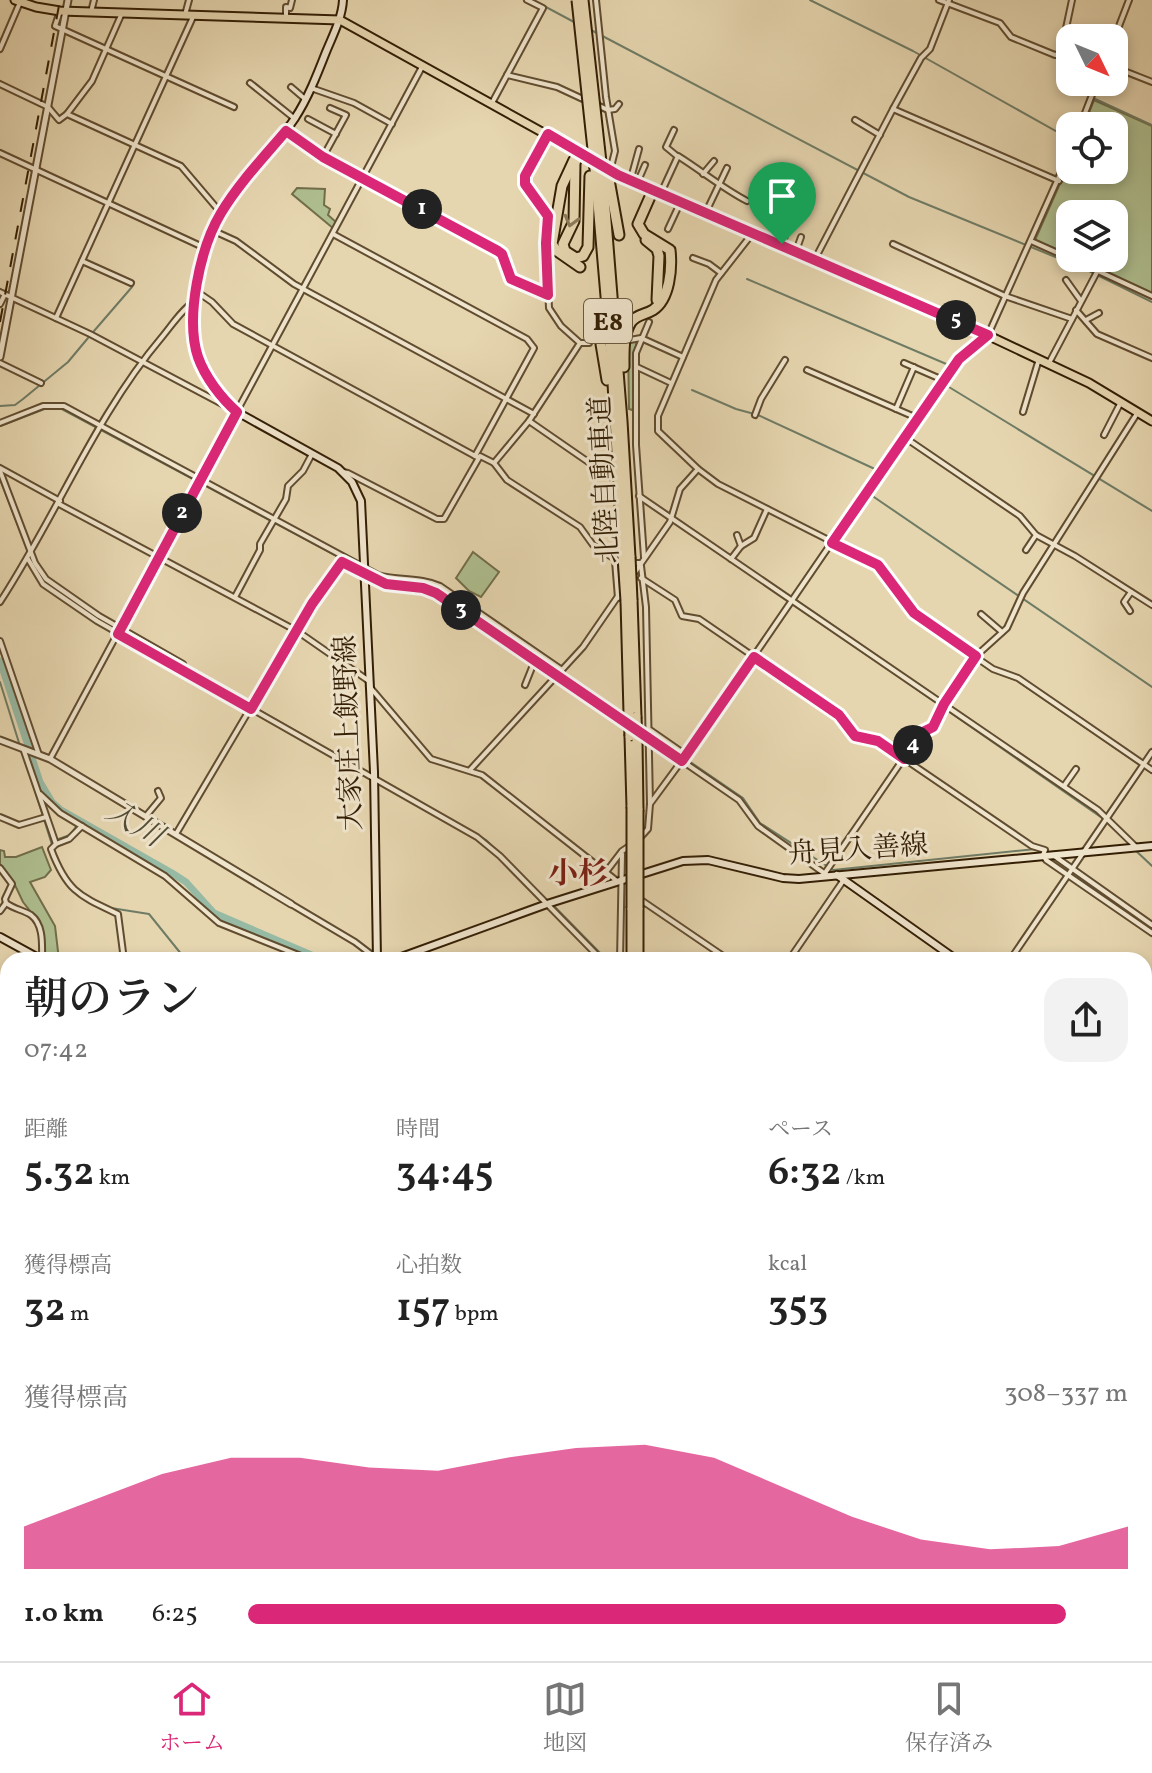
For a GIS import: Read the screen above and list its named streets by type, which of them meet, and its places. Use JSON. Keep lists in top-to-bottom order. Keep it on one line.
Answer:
{"streets":{"highway":["E8","北陸自動車道"],"main road":["大家庄上飯野線","舟見入善線"]},"districts":["小杉"],"water":["入川"],"north":"bottom right","page":{"pins":["1","5","2","3","4"],"heading":["朝のラン","07:42"],"stats":[["距離","5.32 km"],["時間","34:45"],["ペース","6:32 /km"],["獲得標高","32 m"],["心拍数","157 bpm"],["kcal","353"]],"chart":["獲得標高","308–337 m"],"list":[{"name":"1.0 km","note":"6:25"}],"tabs":["ホーム","地図","保存済み"]}}
